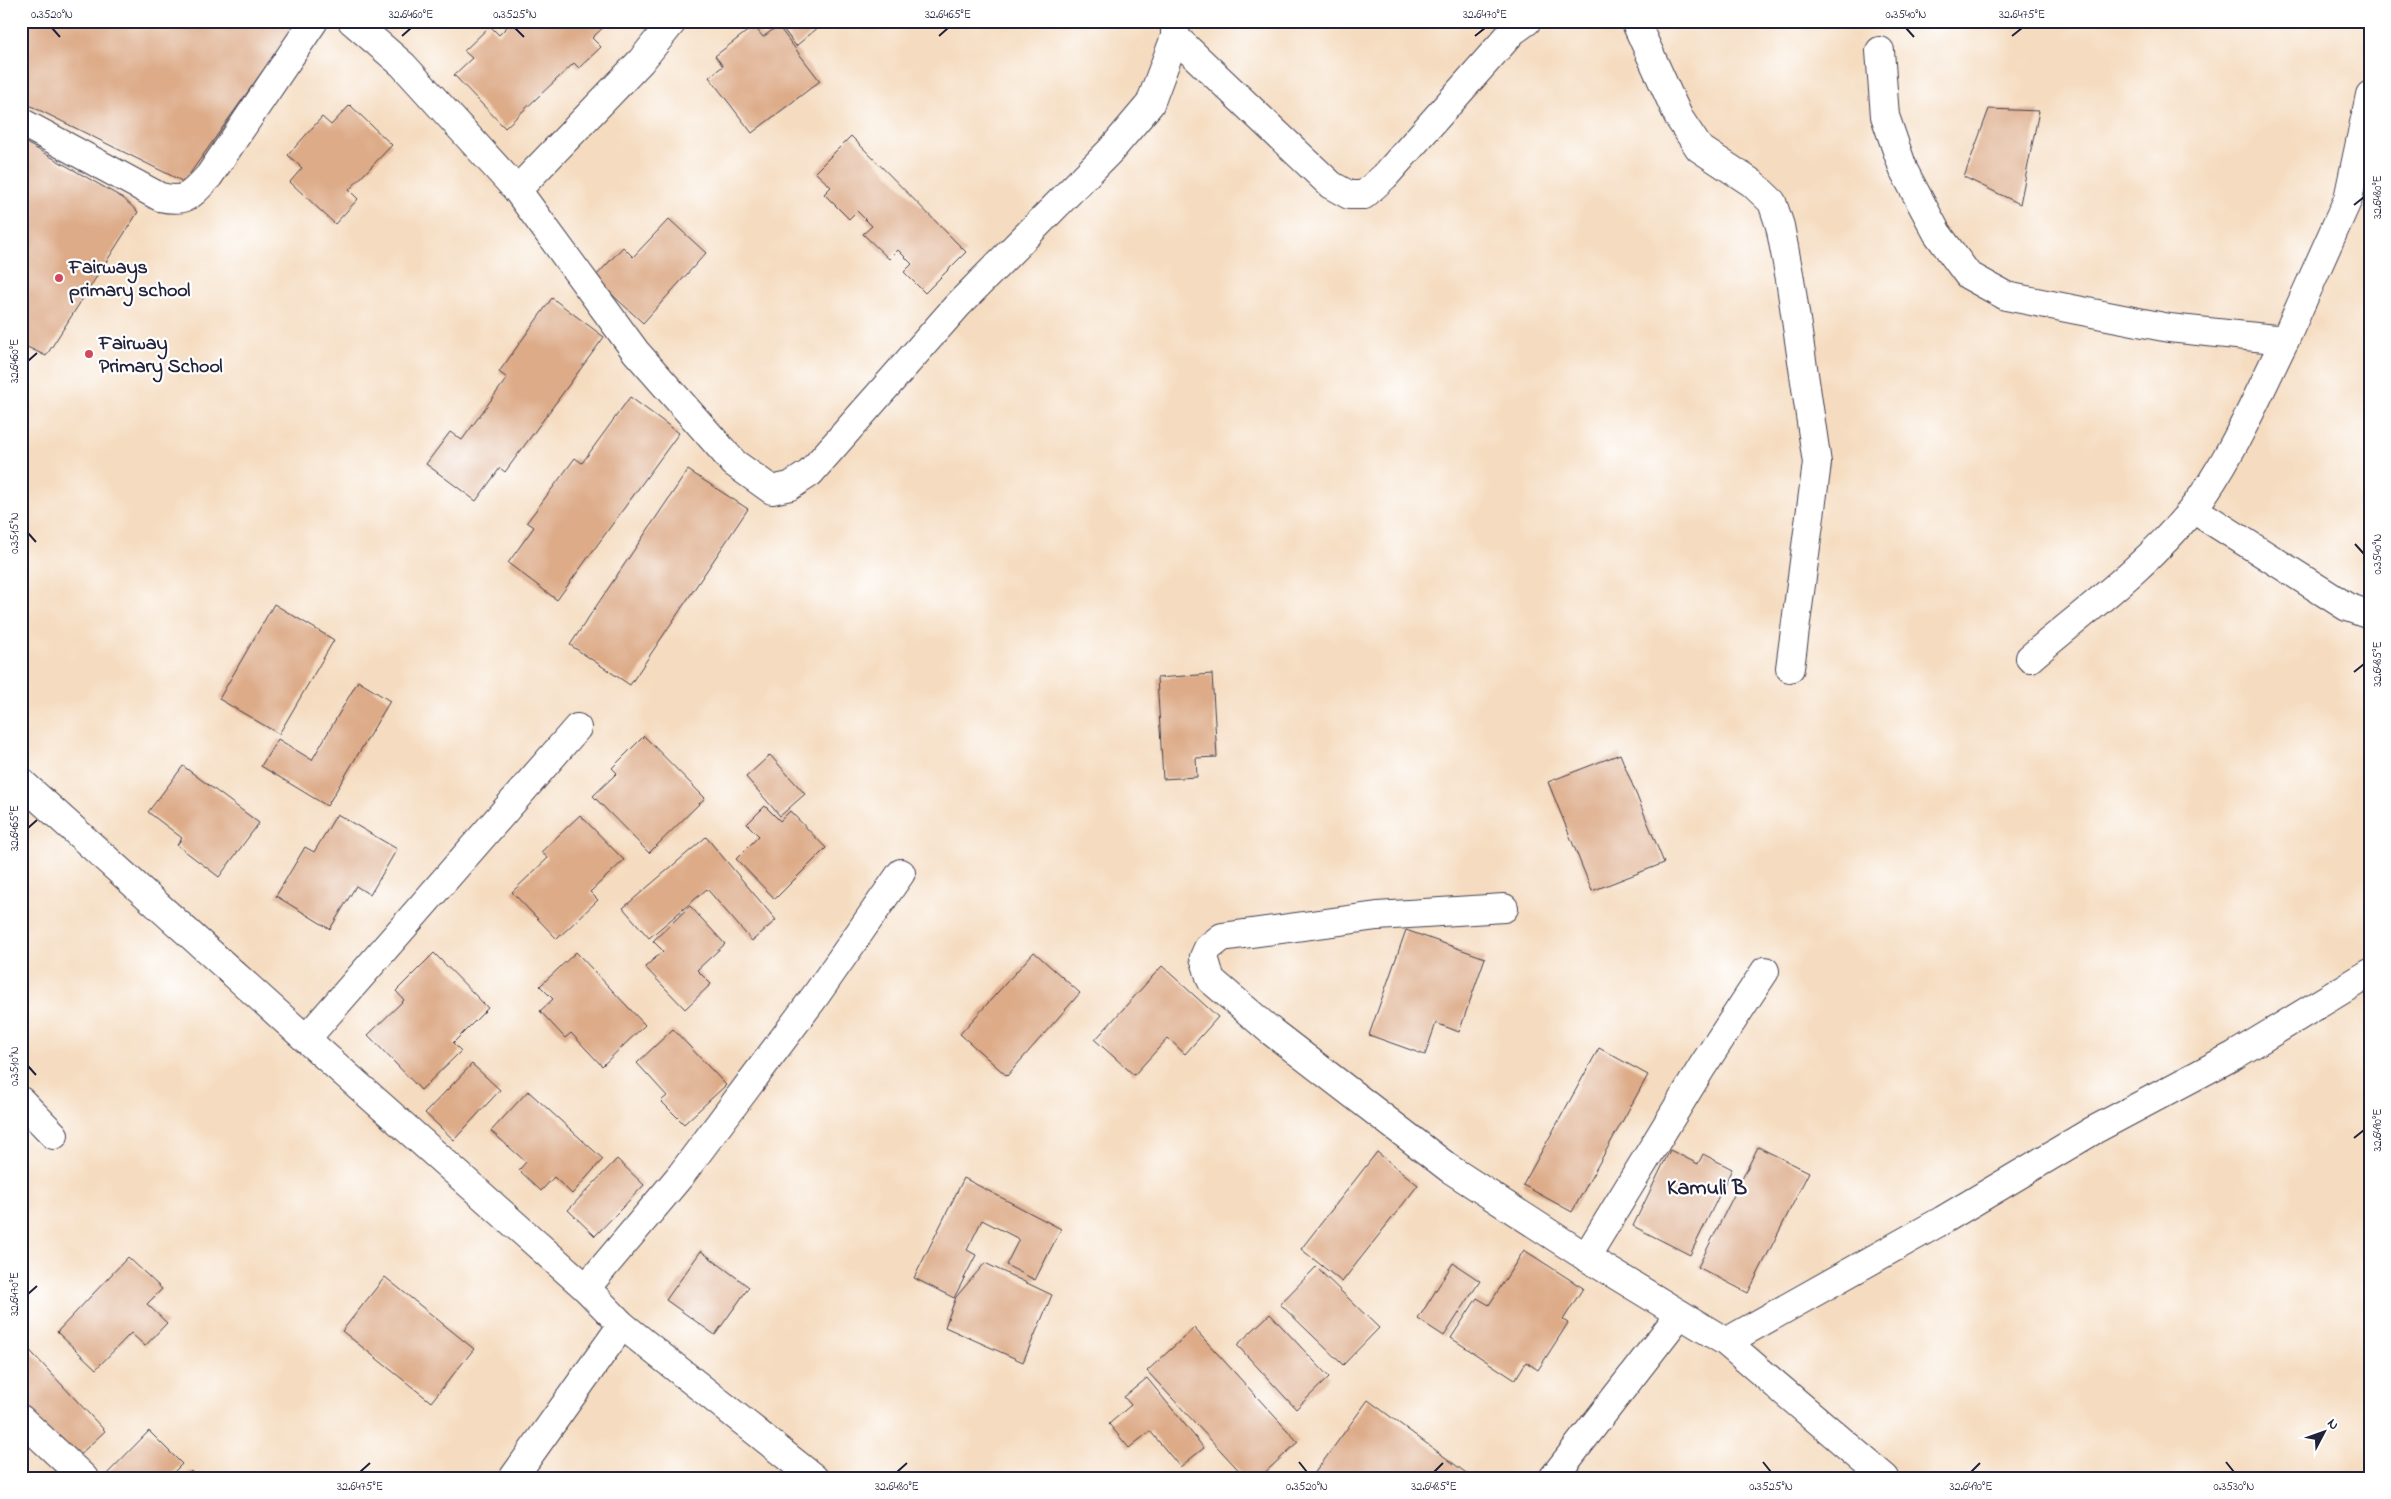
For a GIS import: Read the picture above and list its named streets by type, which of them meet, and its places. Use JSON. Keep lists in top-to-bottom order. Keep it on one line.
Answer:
{"districts":["Kamuli B"],"places":["Fairways primary school","Fairway Primary School"],"north":"top right","coordinates":["0.3520°N","32.6460°E","0.3525°N","32.6465°E","32.6470°E","0.3540°N","32.6475°E","32.6480°E","0.3515°N","32.6485°E","0.3510°N","32.6490°E","0.3530°N"]}
